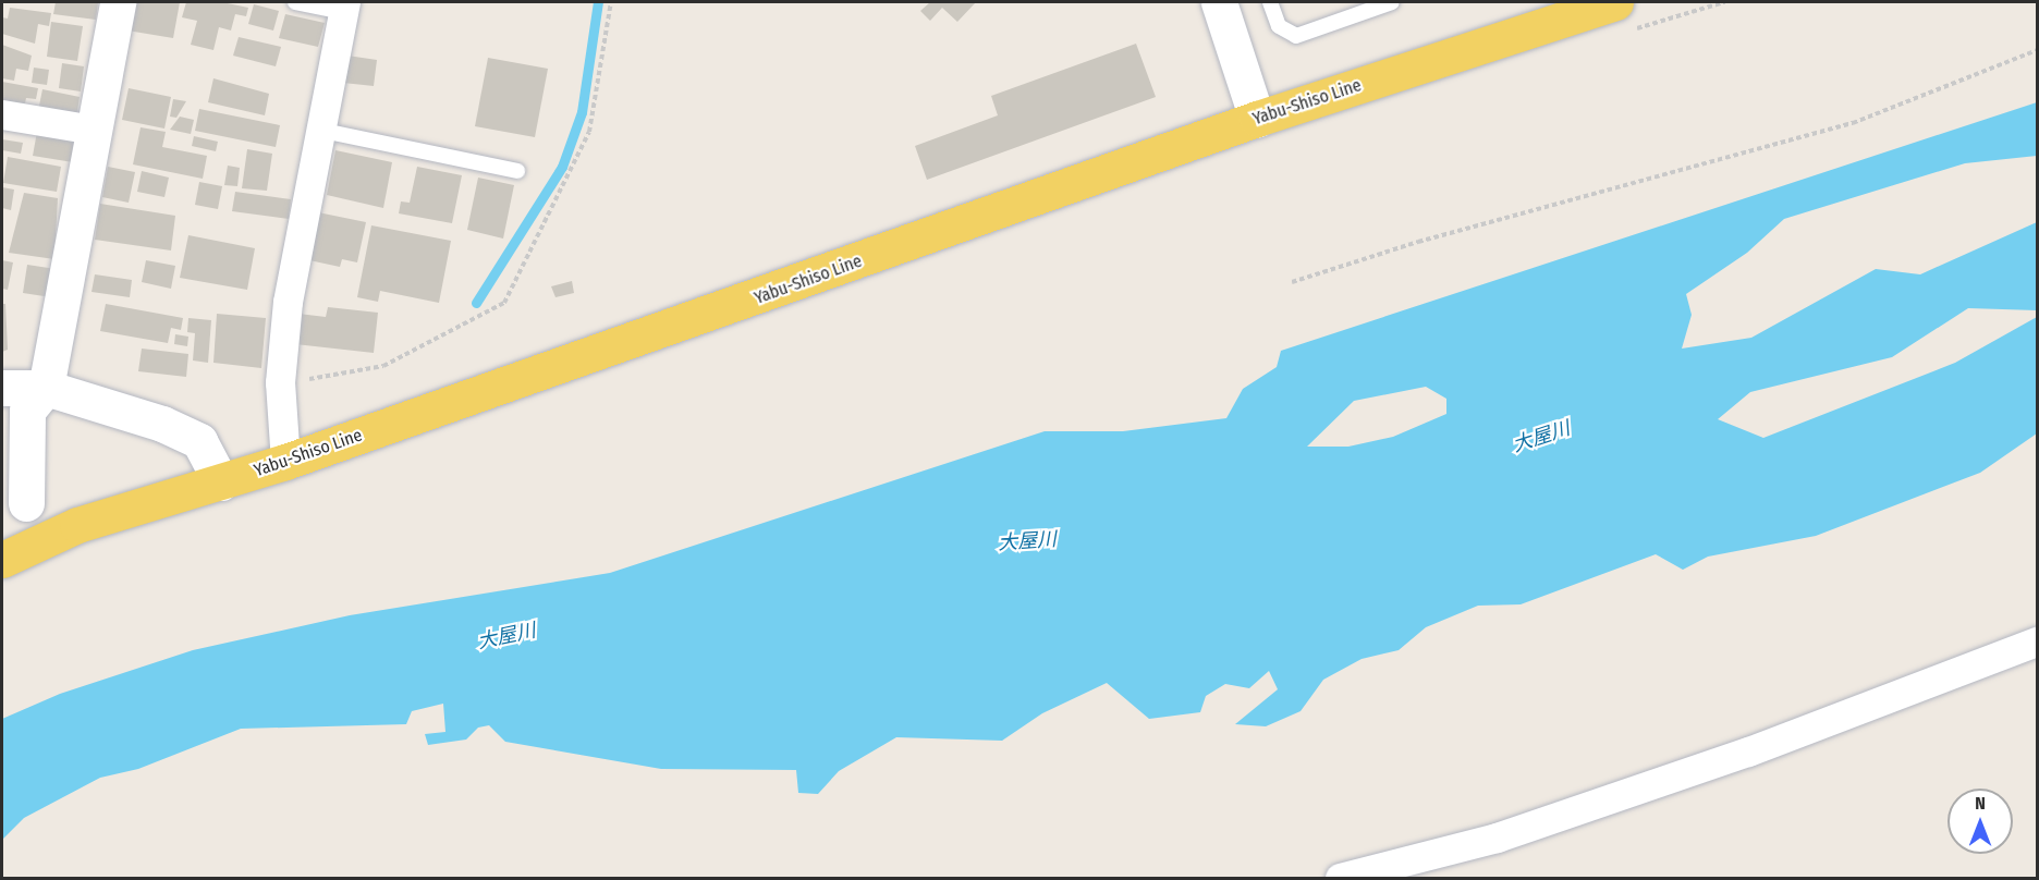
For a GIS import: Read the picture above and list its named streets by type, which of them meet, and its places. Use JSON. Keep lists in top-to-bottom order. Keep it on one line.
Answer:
{"streets":{"main road":["Yabu-Shiso Line"]},"water":["大屋川"],"north":"top"}
